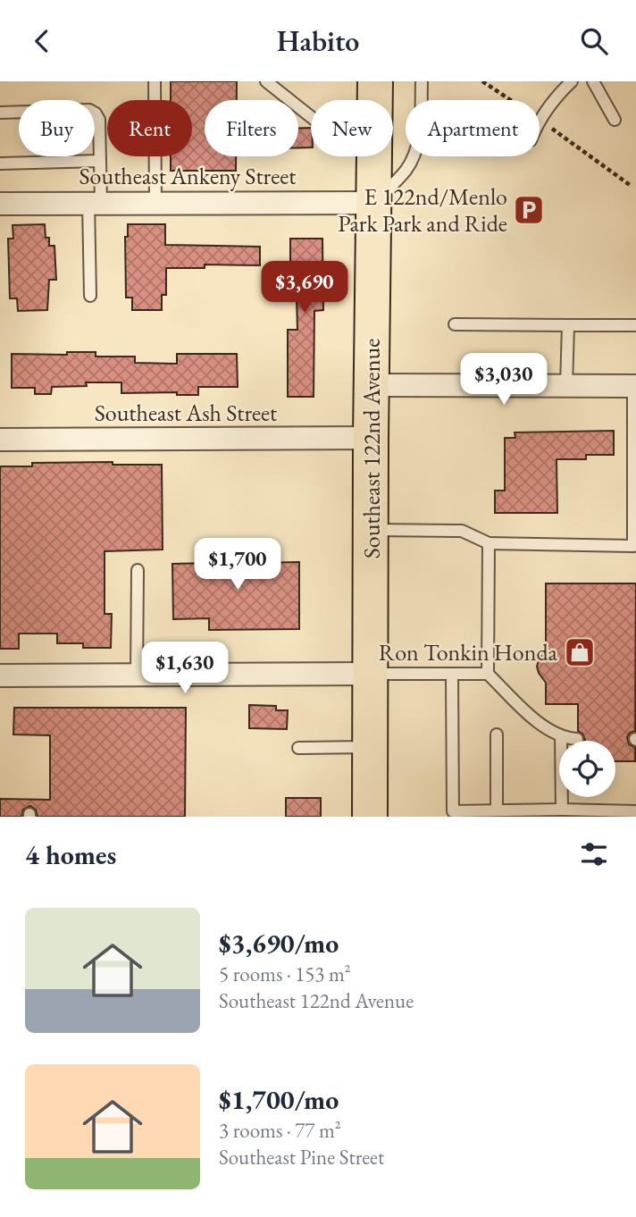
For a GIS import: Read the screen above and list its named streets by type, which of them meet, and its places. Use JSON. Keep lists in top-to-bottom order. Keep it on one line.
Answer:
{"streets":{"main road":["Southeast 122nd Avenue"],"street":["Southeast Ankeny Street","Southeast Ash Street"]},"crossings":[["Southeast Ankeny Street","Southeast 122nd Avenue"],["Southeast Ash Street","Southeast 122nd Avenue"]],"places":{"parking":["E 122nd/Menlo Park Park and Ride"],"shop":["Ron Tonkin Honda"]},"page":{"header":"Habito","chip":["Buy","Rent","Filters","New","Apartment"],"price":["$3,690","$3,030","$1,700","$1,630"],"heading":"4 homes","list":[{"name":"$3,690/mo","note":"5 rooms · 153 m² · Southeast 122nd Avenue"},{"name":"$1,700/mo","note":"3 rooms · 77 m² · Southeast Pine Street"}]}}
